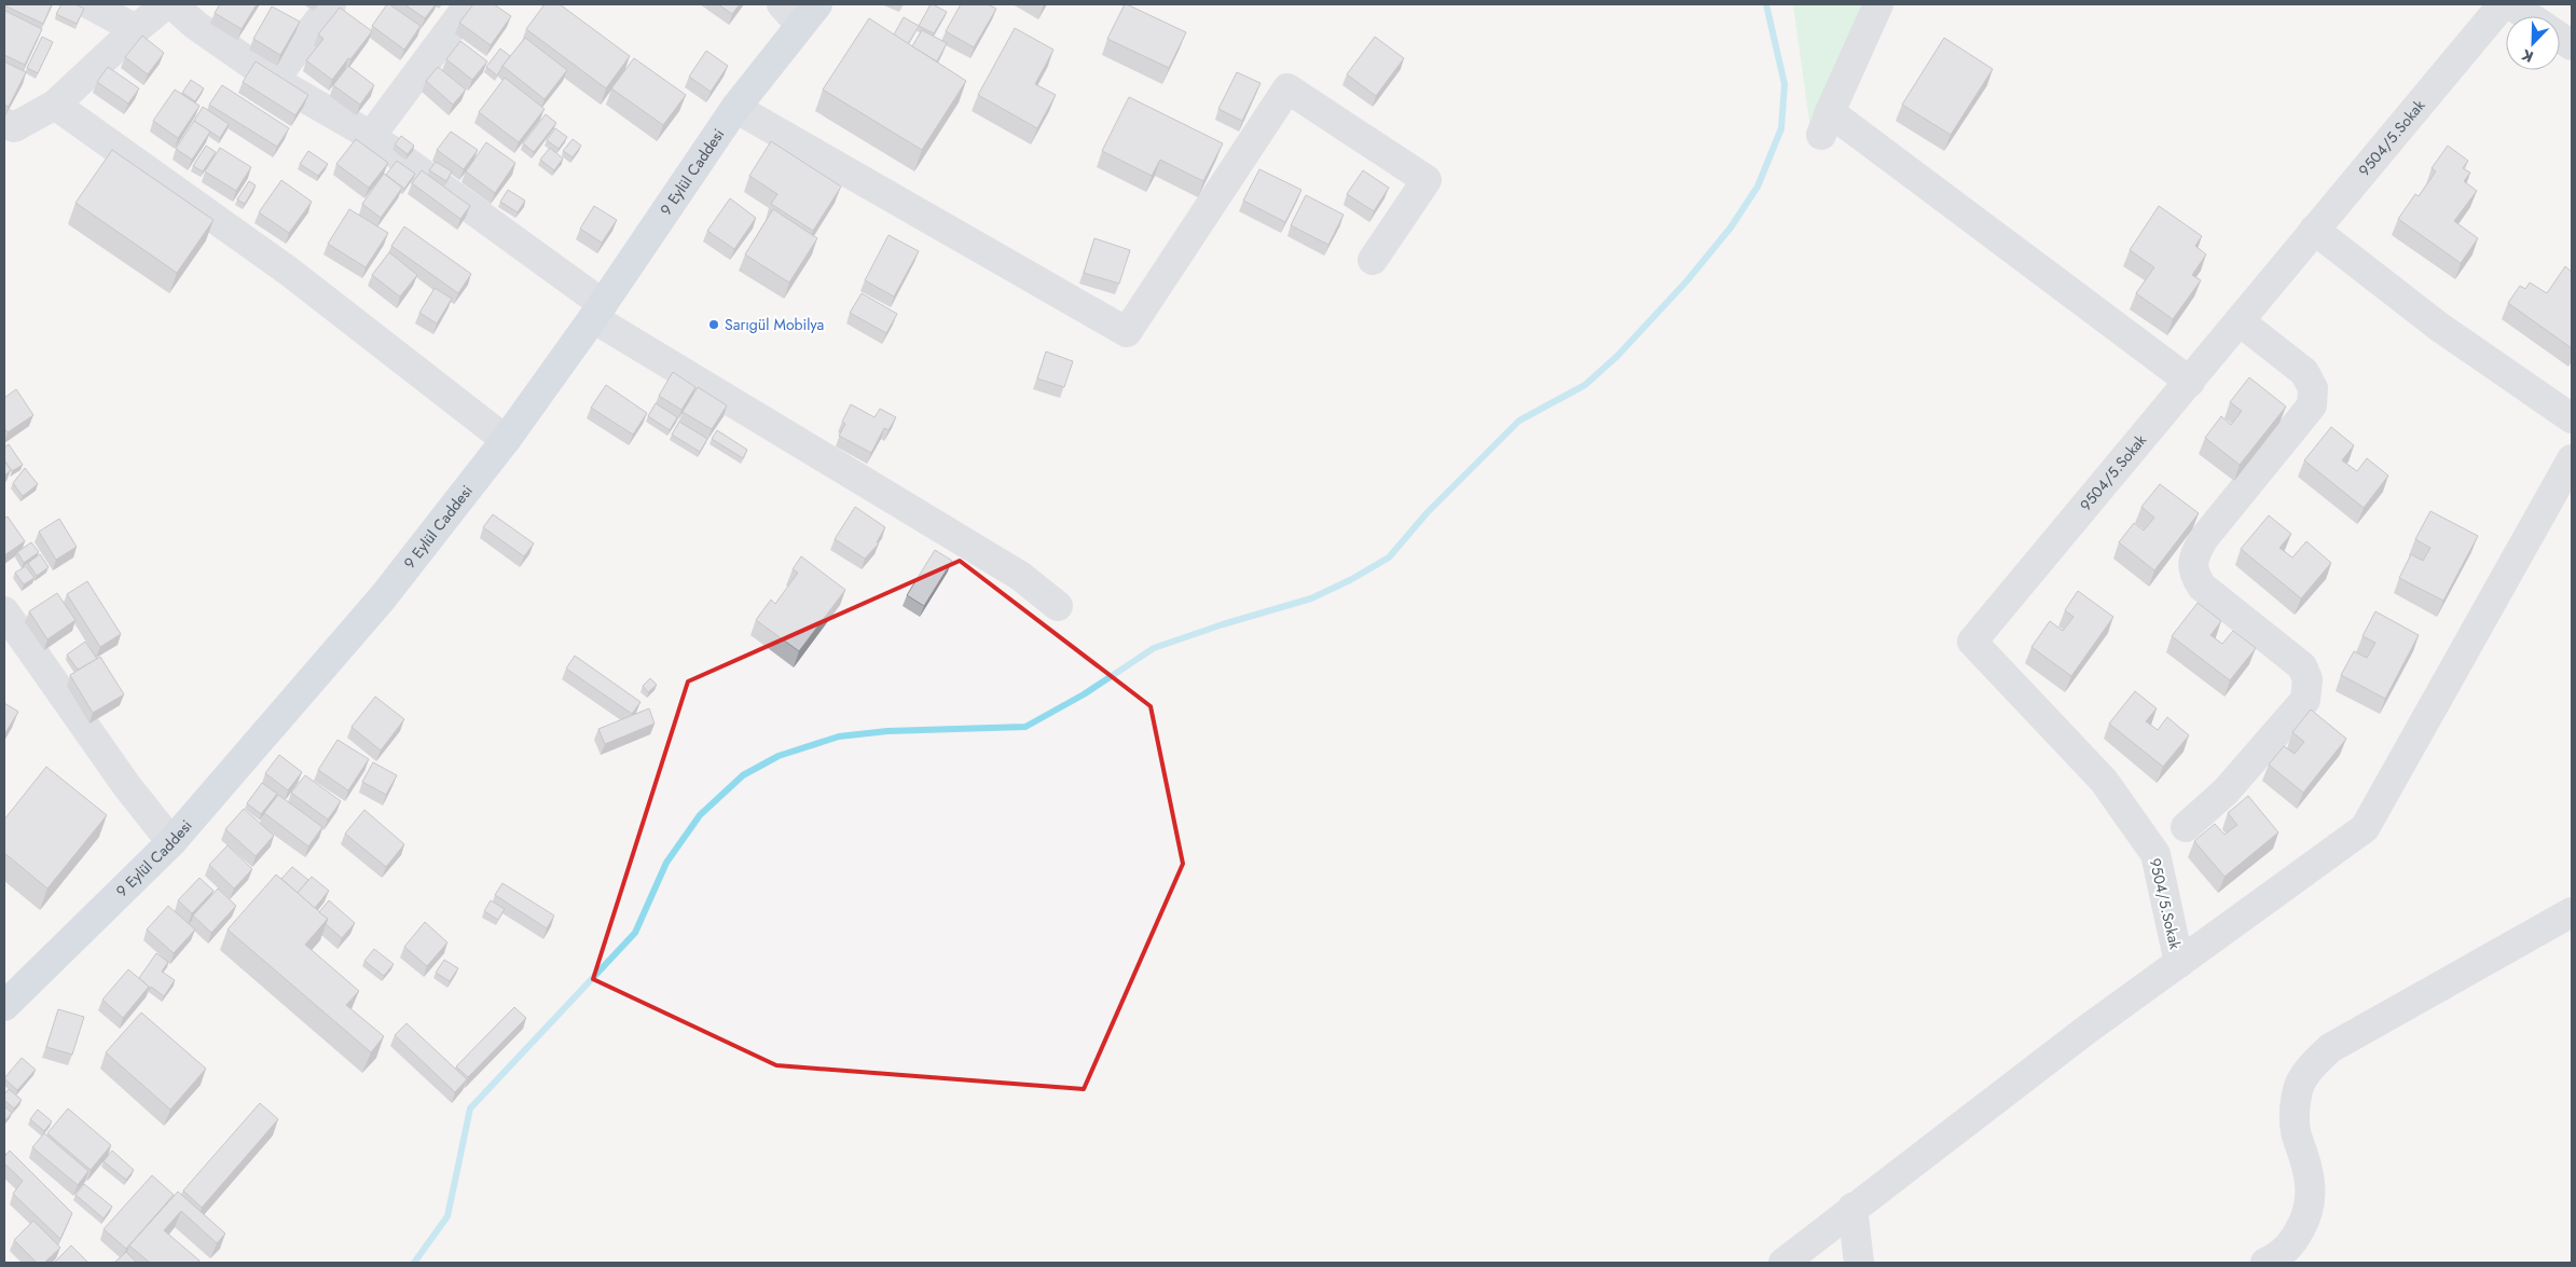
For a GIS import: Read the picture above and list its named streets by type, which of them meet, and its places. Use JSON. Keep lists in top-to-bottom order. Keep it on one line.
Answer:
{"streets":{"main road":["9 Eylül Caddesi"],"street":["9504/5.Sokak"]},"places":["Sarıgül Mobilya"],"north":"bottom left"}
